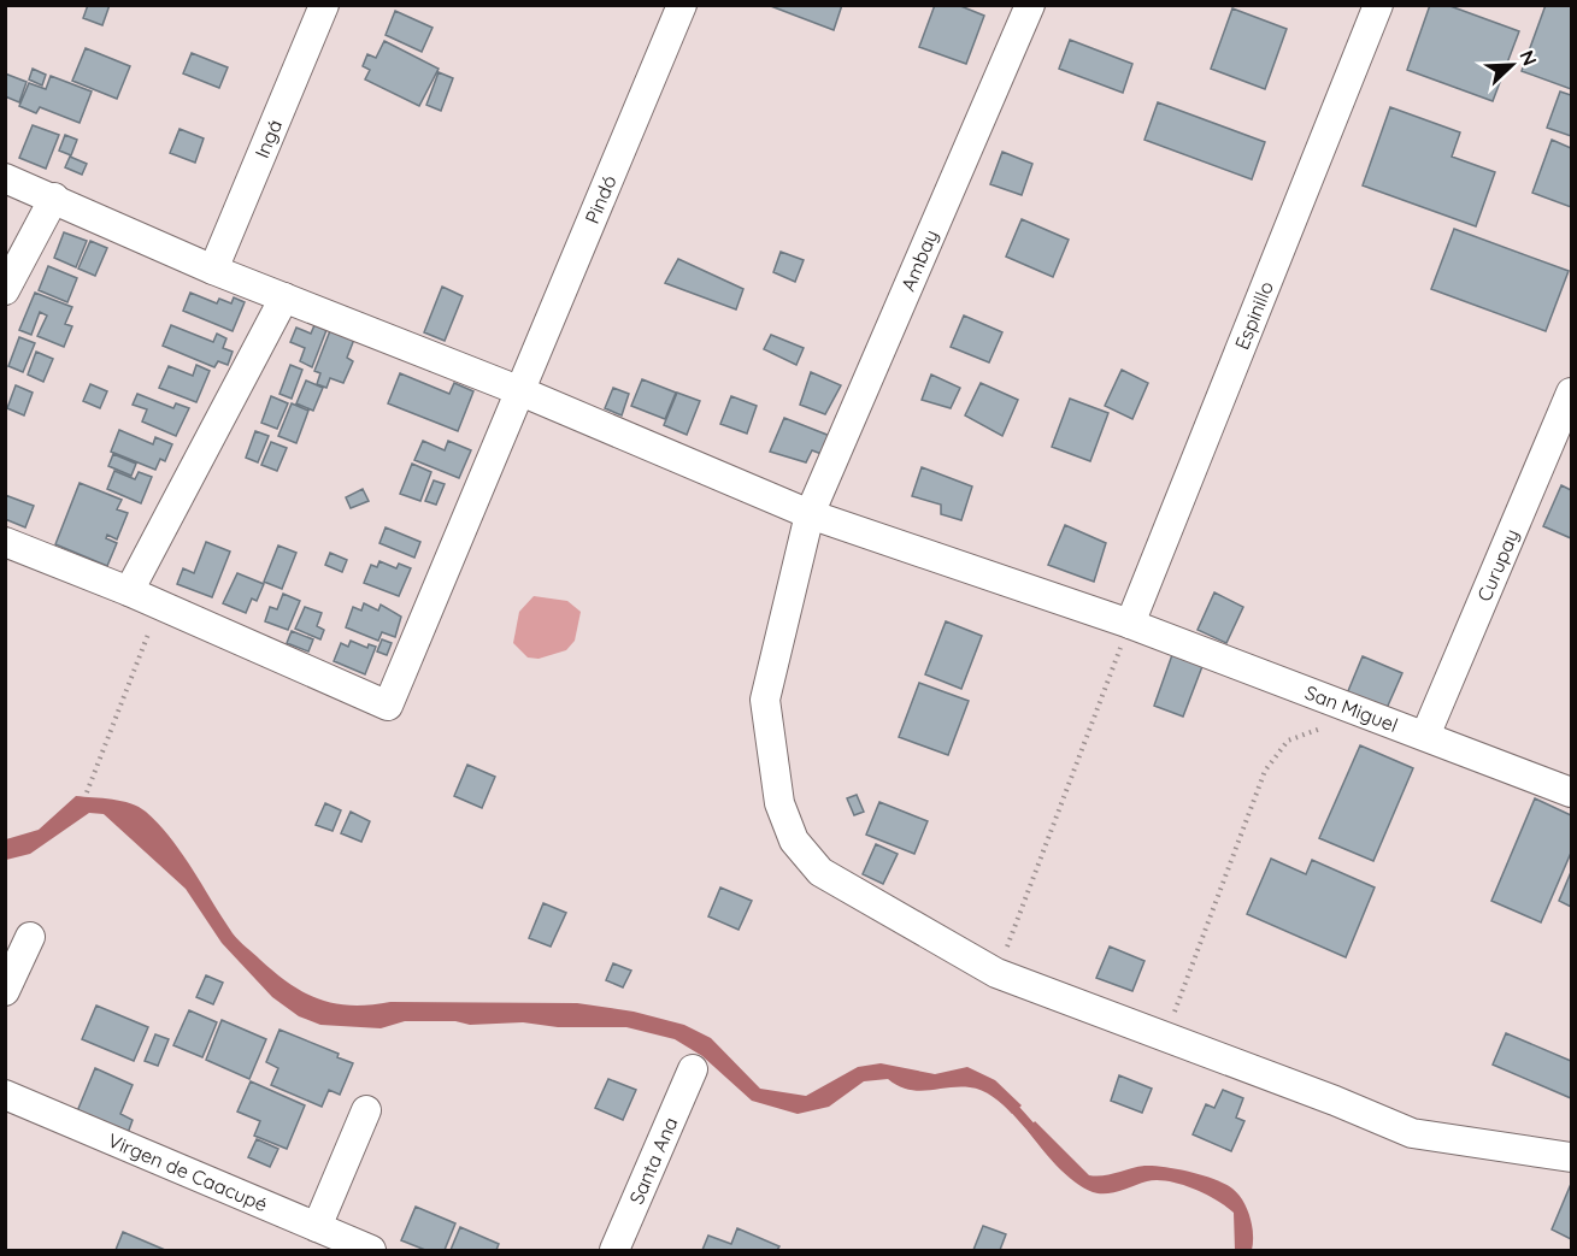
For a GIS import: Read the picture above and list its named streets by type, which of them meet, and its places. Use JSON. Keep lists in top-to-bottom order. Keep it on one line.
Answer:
{"streets":{"street":["Ingá","Pindó","Ambay","Espinillo","Curupay","San Miguel","Santa Ana","Virgen de Caacupé"]},"crossings":[["Ingá","San Miguel"],["Pindó","San Miguel"],["Ambay","San Miguel"],["Espinillo","San Miguel"],["Curupay","San Miguel"]],"north":"top right"}
